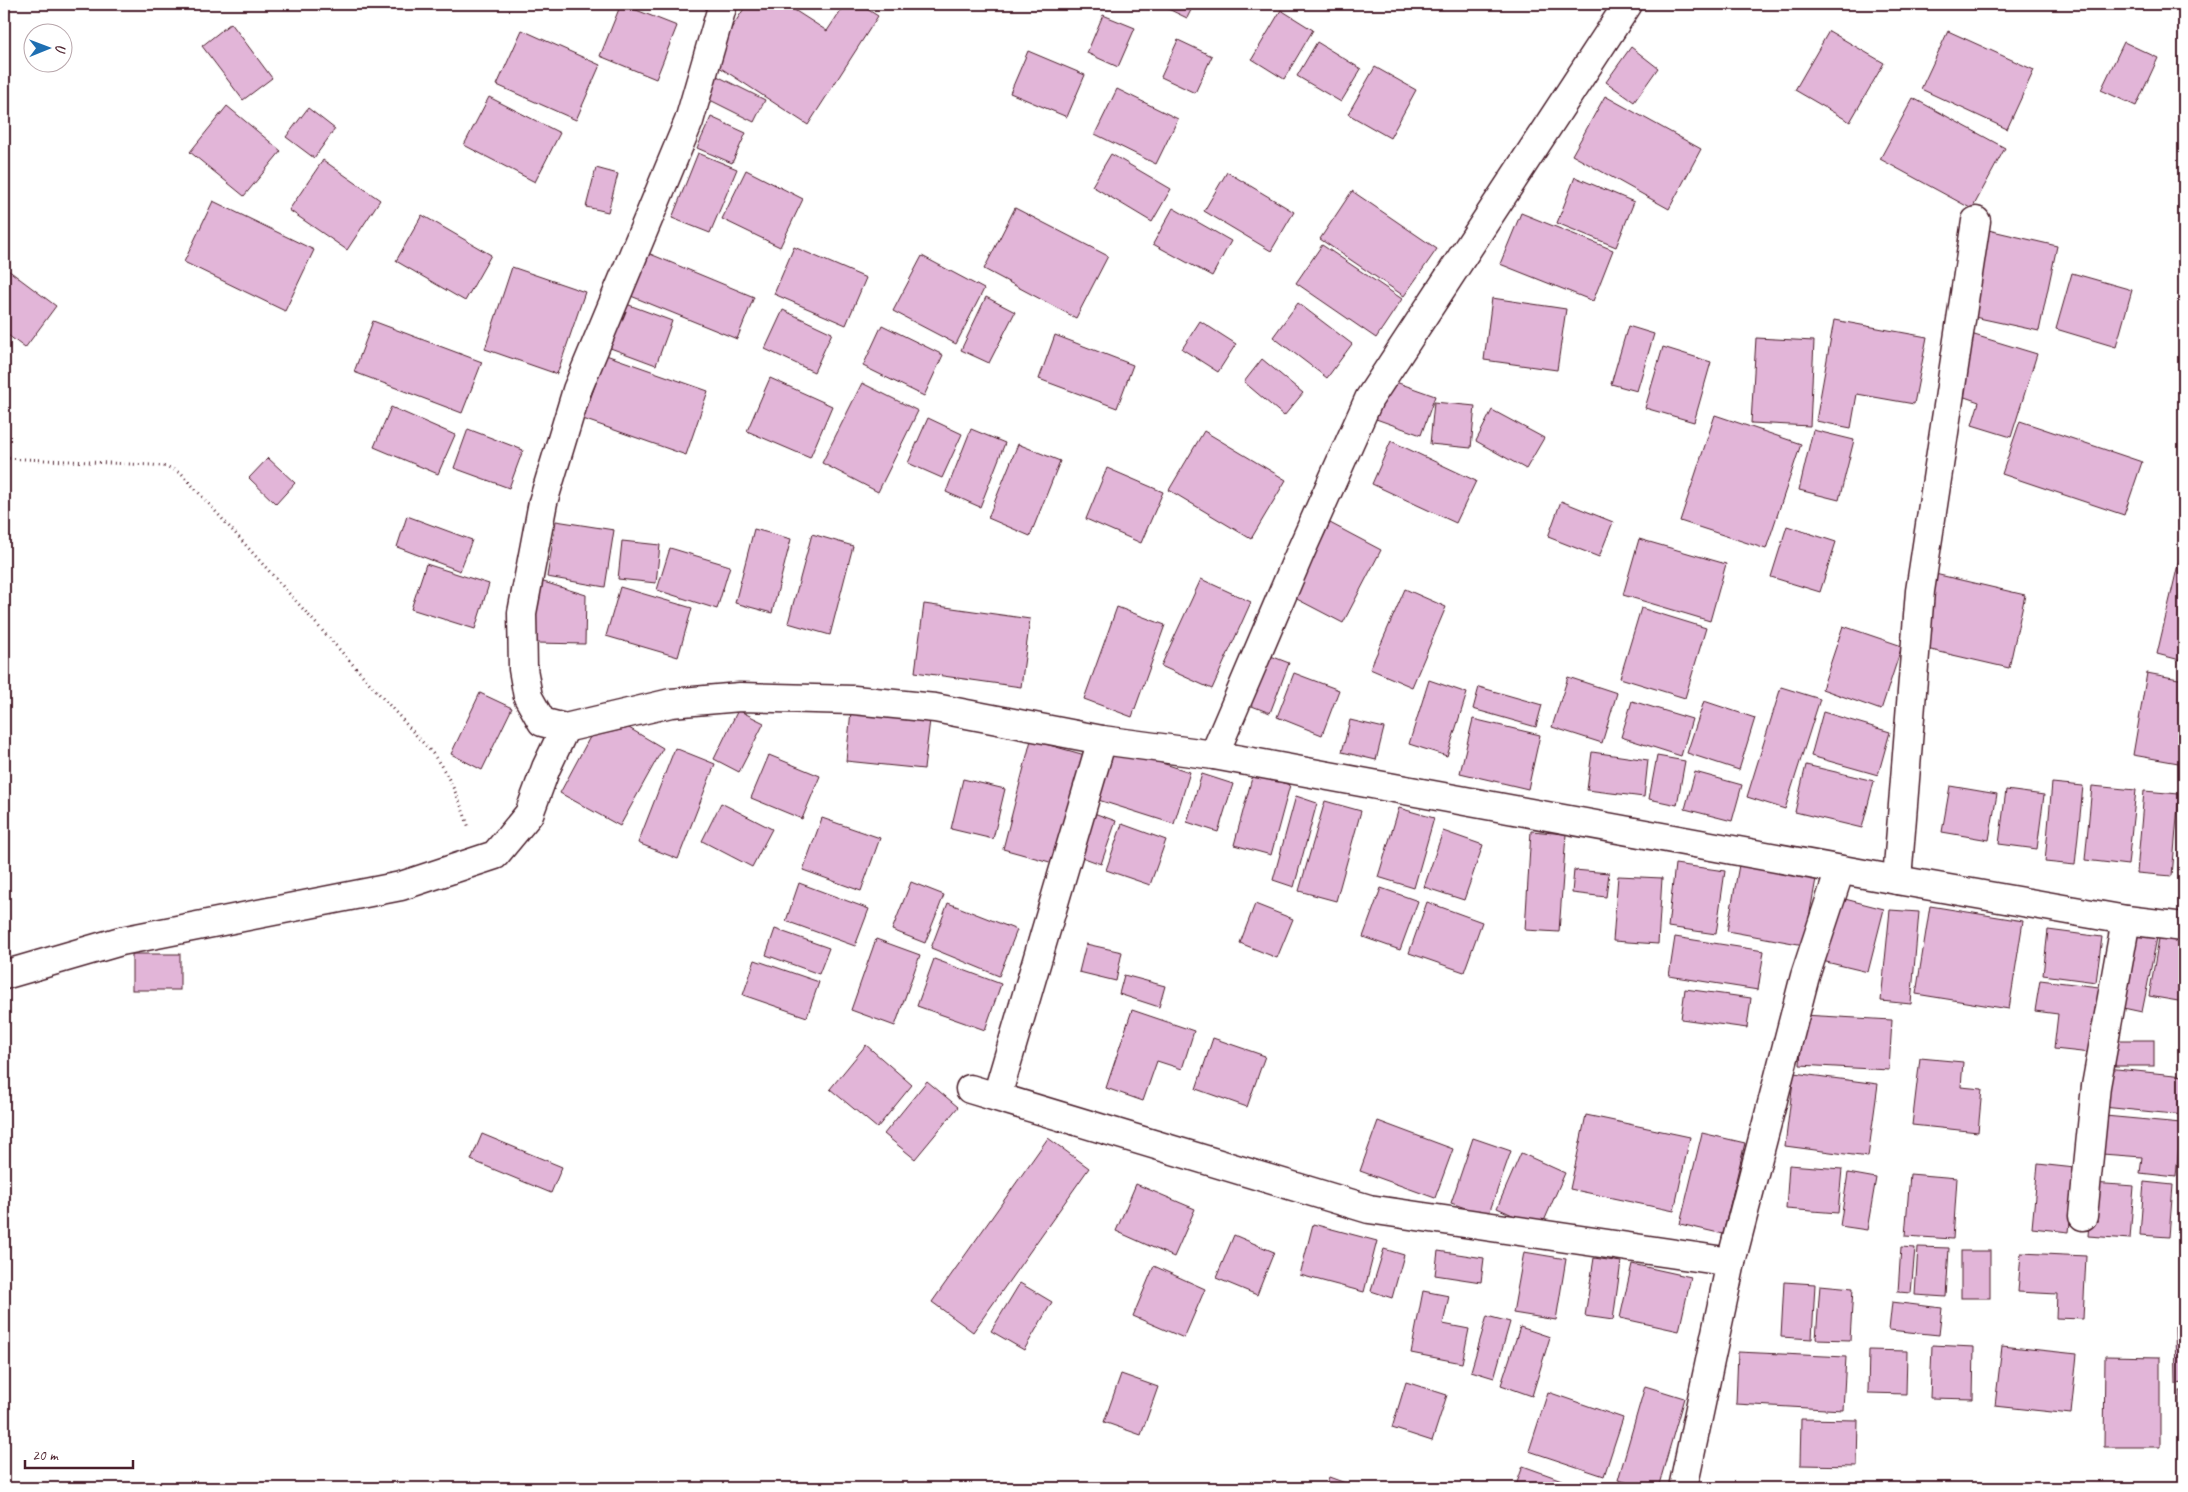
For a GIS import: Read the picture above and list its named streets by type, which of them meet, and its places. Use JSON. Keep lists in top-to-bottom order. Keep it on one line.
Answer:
{"scale_bar":"20 m","north":"right"}
